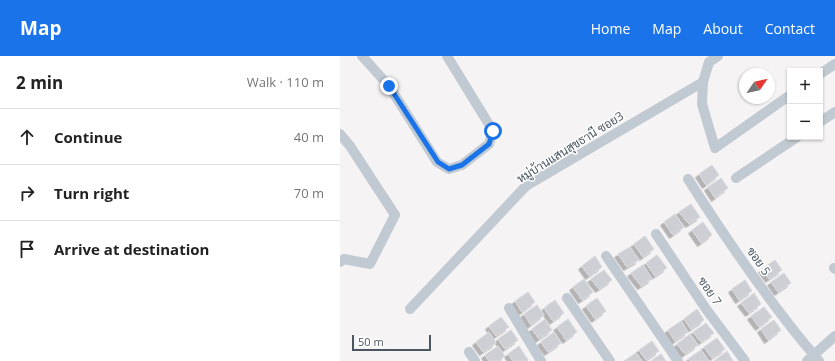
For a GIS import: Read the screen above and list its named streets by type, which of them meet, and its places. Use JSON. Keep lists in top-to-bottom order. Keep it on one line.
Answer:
{"streets":{"street":["หมู่บ้านแสนสุขธานี ซอย3","ซอย 5","ซอย 7"]},"scale_bar":"50 m","north":"top right","page":{"header":"Map","nav":["Home","Map","About","Contact"],"heading":["2 min","Walk · 110 m"],"map_buttons":["+","−"],"list":[["Continue","40 m"],["Turn right","70 m"],"Arrive at destination"],"scale":"50 m"}}
